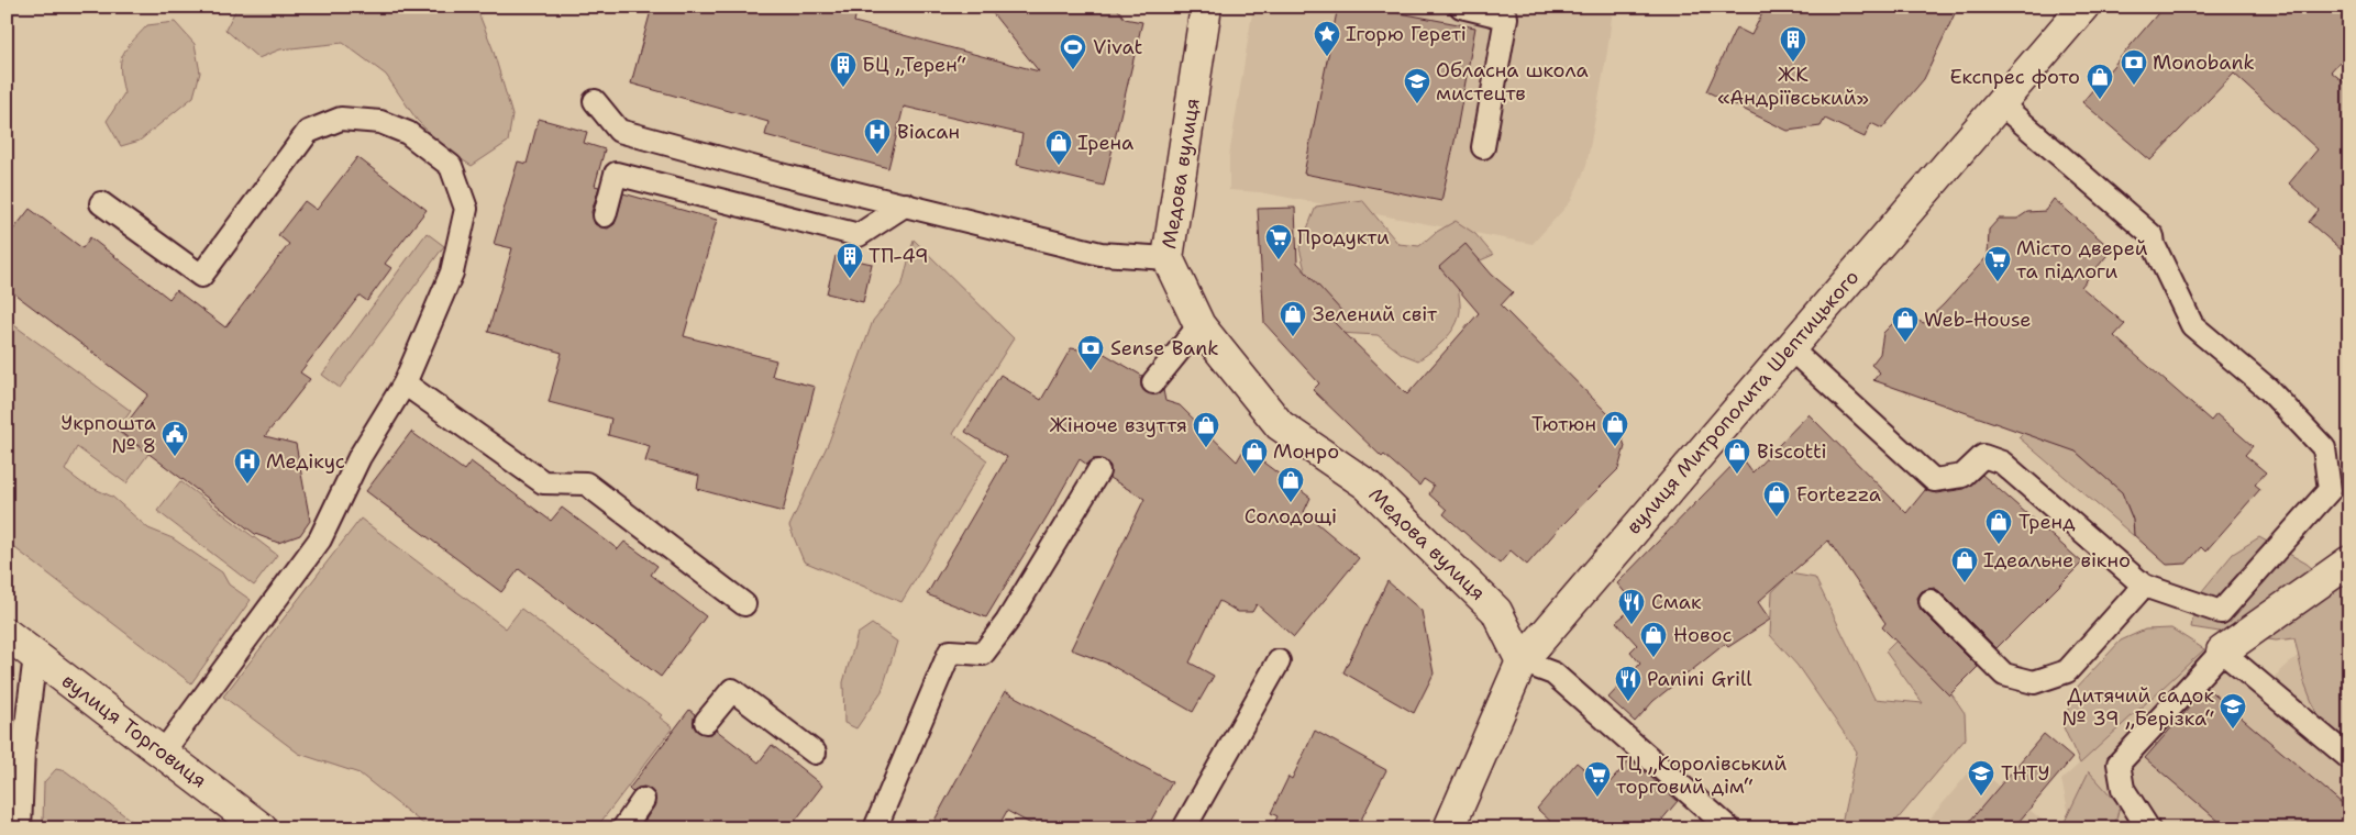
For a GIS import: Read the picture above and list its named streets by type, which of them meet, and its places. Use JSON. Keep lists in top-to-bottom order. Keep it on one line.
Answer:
{"streets":{"street":["Медова вулиця","вулиця Митрополита Шептицького","вулиця Торговиця"]},"crossings":[["Медова вулиця","вулиця Митрополита Шептицького"]],"places":{"place":["Ігорю Гереті"],"building":["ЖК «Андріївський»","БЦ „Терен“","ТП-49"],"sports":["Vivat"],"bank":["Monobank","Sense Bank"],"shop":["Експрес фото","Ірена","Зелений світ","Web-House","Тютюн","Жіноче взуття","Монро","Biscotti","Солодощі","Fortezza","Тренд","Ідеальне вікно","Новос"],"school or university":["Обласна школа мистецтв","Дитячий садок № 39 „Берізка“","ТНТУ"],"hospital":["Віасан","Медікус"],"supermarket":["Продукти","Місто дверей та підлоги","ТЦ „Королівський торговий дім“"],"public building":["Укрпошта № 8"],"restaurant":["Смак","Panini Grill"]}}
